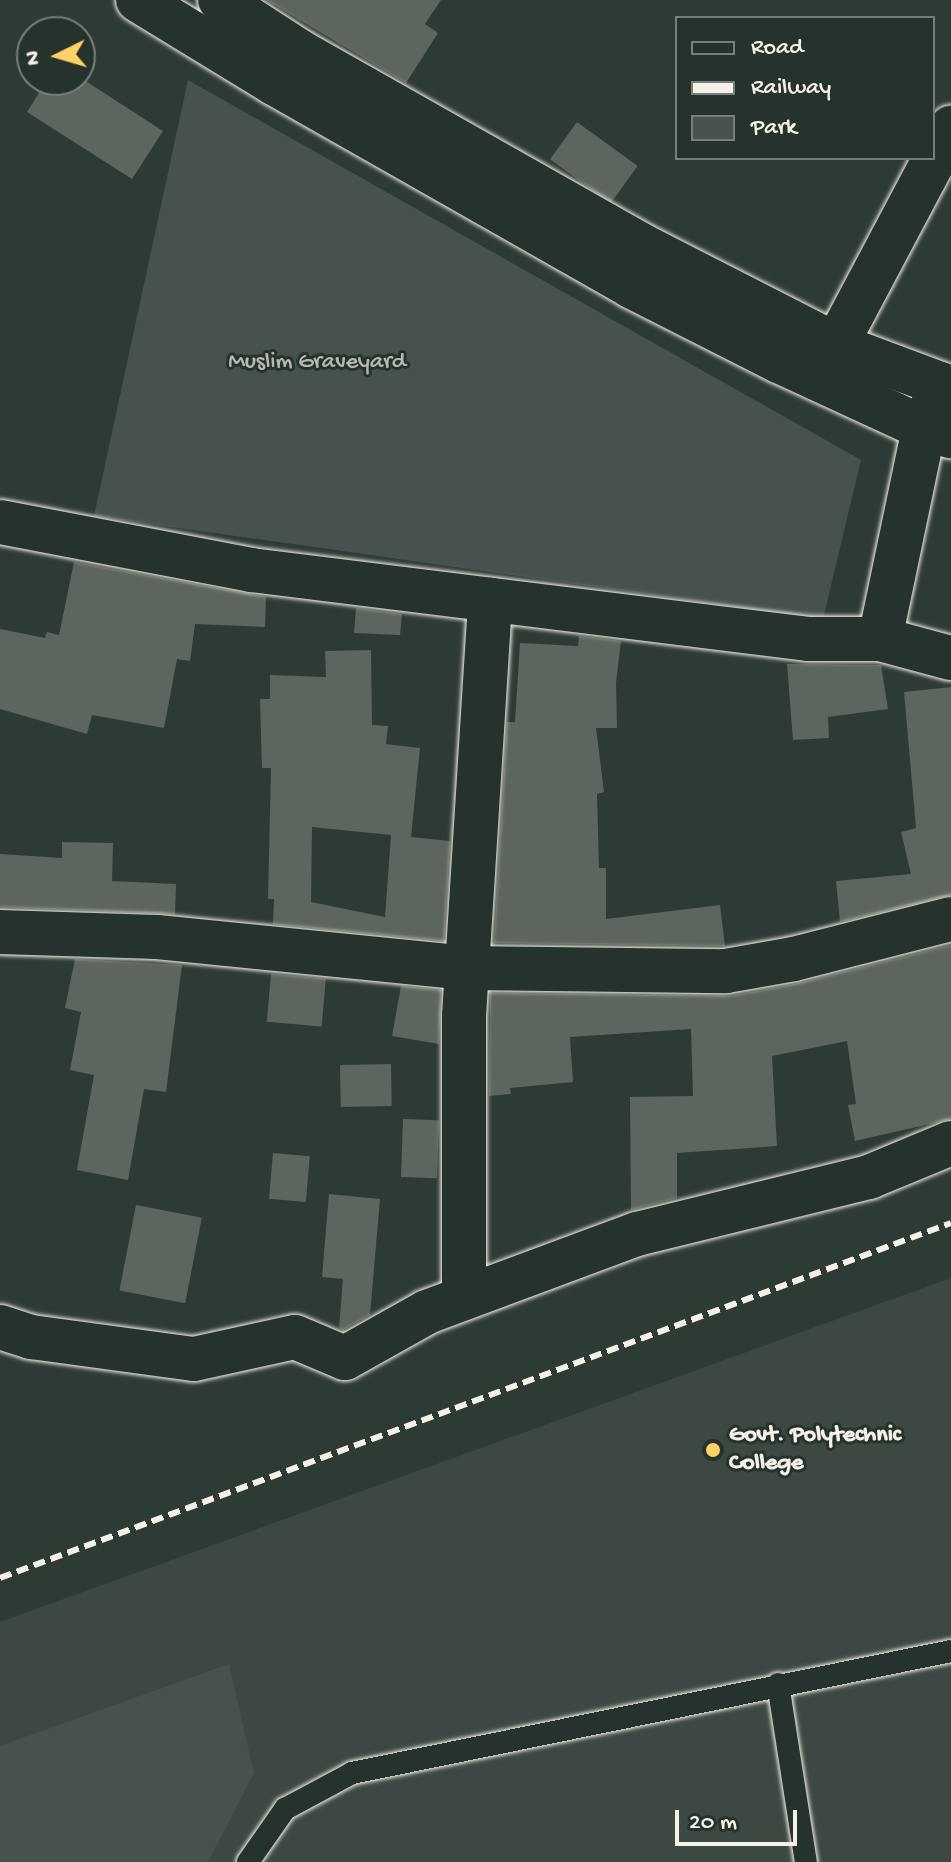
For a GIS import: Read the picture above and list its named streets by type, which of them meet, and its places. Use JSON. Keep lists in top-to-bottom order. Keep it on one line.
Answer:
{"parks":["Muslim Graveyard"],"places":["Govt. Polytechnic College"],"legend":["Road","Railway","Park"],"scale_bar":"20 m","north":"left"}
